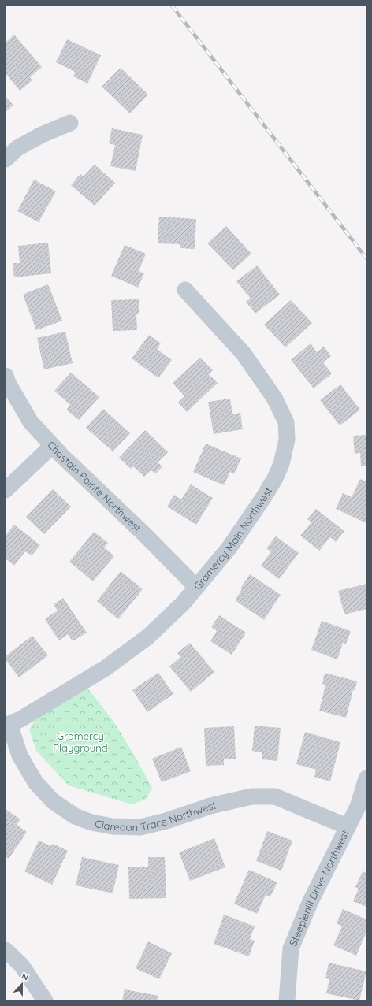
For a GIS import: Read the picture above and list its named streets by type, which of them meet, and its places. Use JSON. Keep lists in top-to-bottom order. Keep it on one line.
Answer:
{"streets":{"street":["Chastain Pointe Northwest","Gramercy Main Northwest","Claredon Trace Northwest","Steeplehill Drive Northwest"]},"crossings":[["Chastain Pointe Northwest","Gramercy Main Northwest"],["Gramercy Main Northwest","Claredon Trace Northwest"],["Claredon Trace Northwest","Steeplehill Drive Northwest"]],"parks":["Gramercy Playground"],"north":"top"}
